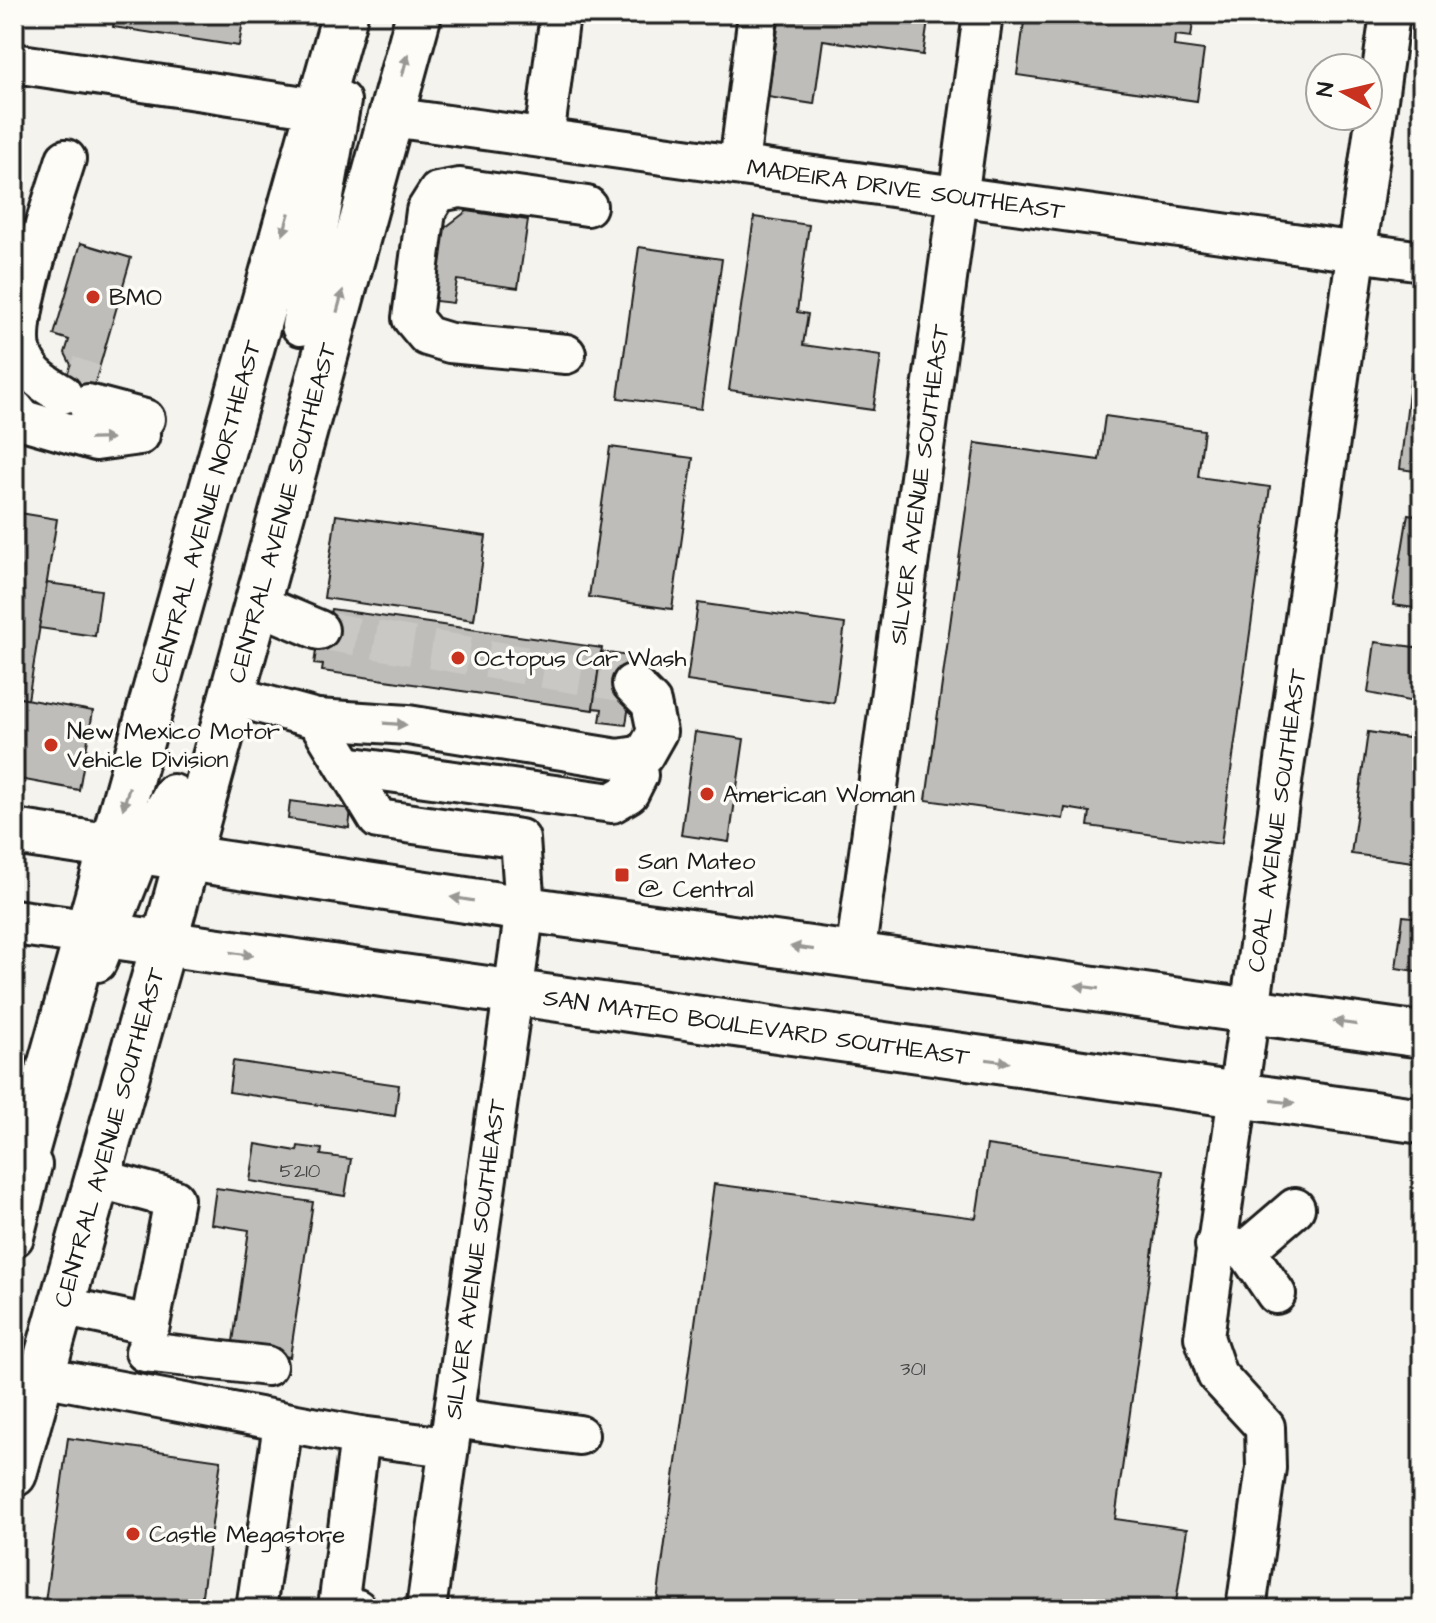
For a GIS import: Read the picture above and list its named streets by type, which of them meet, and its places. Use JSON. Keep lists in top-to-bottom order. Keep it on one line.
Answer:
{"streets":{"main road":["CENTRAL AVENUE NORTHEAST","CENTRAL AVENUE SOUTHEAST","SAN MATEO BOULEVARD SOUTHEAST"],"street":["MADEIRA DRIVE SOUTHEAST","SILVER AVENUE SOUTHEAST","COAL AVENUE SOUTHEAST"]},"crossings":[["MADEIRA DRIVE SOUTHEAST","SILVER AVENUE SOUTHEAST"],["MADEIRA DRIVE SOUTHEAST","CENTRAL AVENUE SOUTHEAST"],["MADEIRA DRIVE SOUTHEAST","COAL AVENUE SOUTHEAST"],["SILVER AVENUE SOUTHEAST","SAN MATEO BOULEVARD SOUTHEAST"],["CENTRAL AVENUE NORTHEAST","SAN MATEO BOULEVARD SOUTHEAST"],["CENTRAL AVENUE SOUTHEAST","SAN MATEO BOULEVARD SOUTHEAST"],["COAL AVENUE SOUTHEAST","SAN MATEO BOULEVARD SOUTHEAST"]],"one_way":["CENTRAL AVENUE NORTHEAST"],"places":{"other":["BMO","Octopus Car Wash","New Mexico Motor Vehicle Division","American Woman","Castle Megastore"],"transit":["San Mateo @ Central"]},"house_numbers":["5210","301"],"north":"left"}
